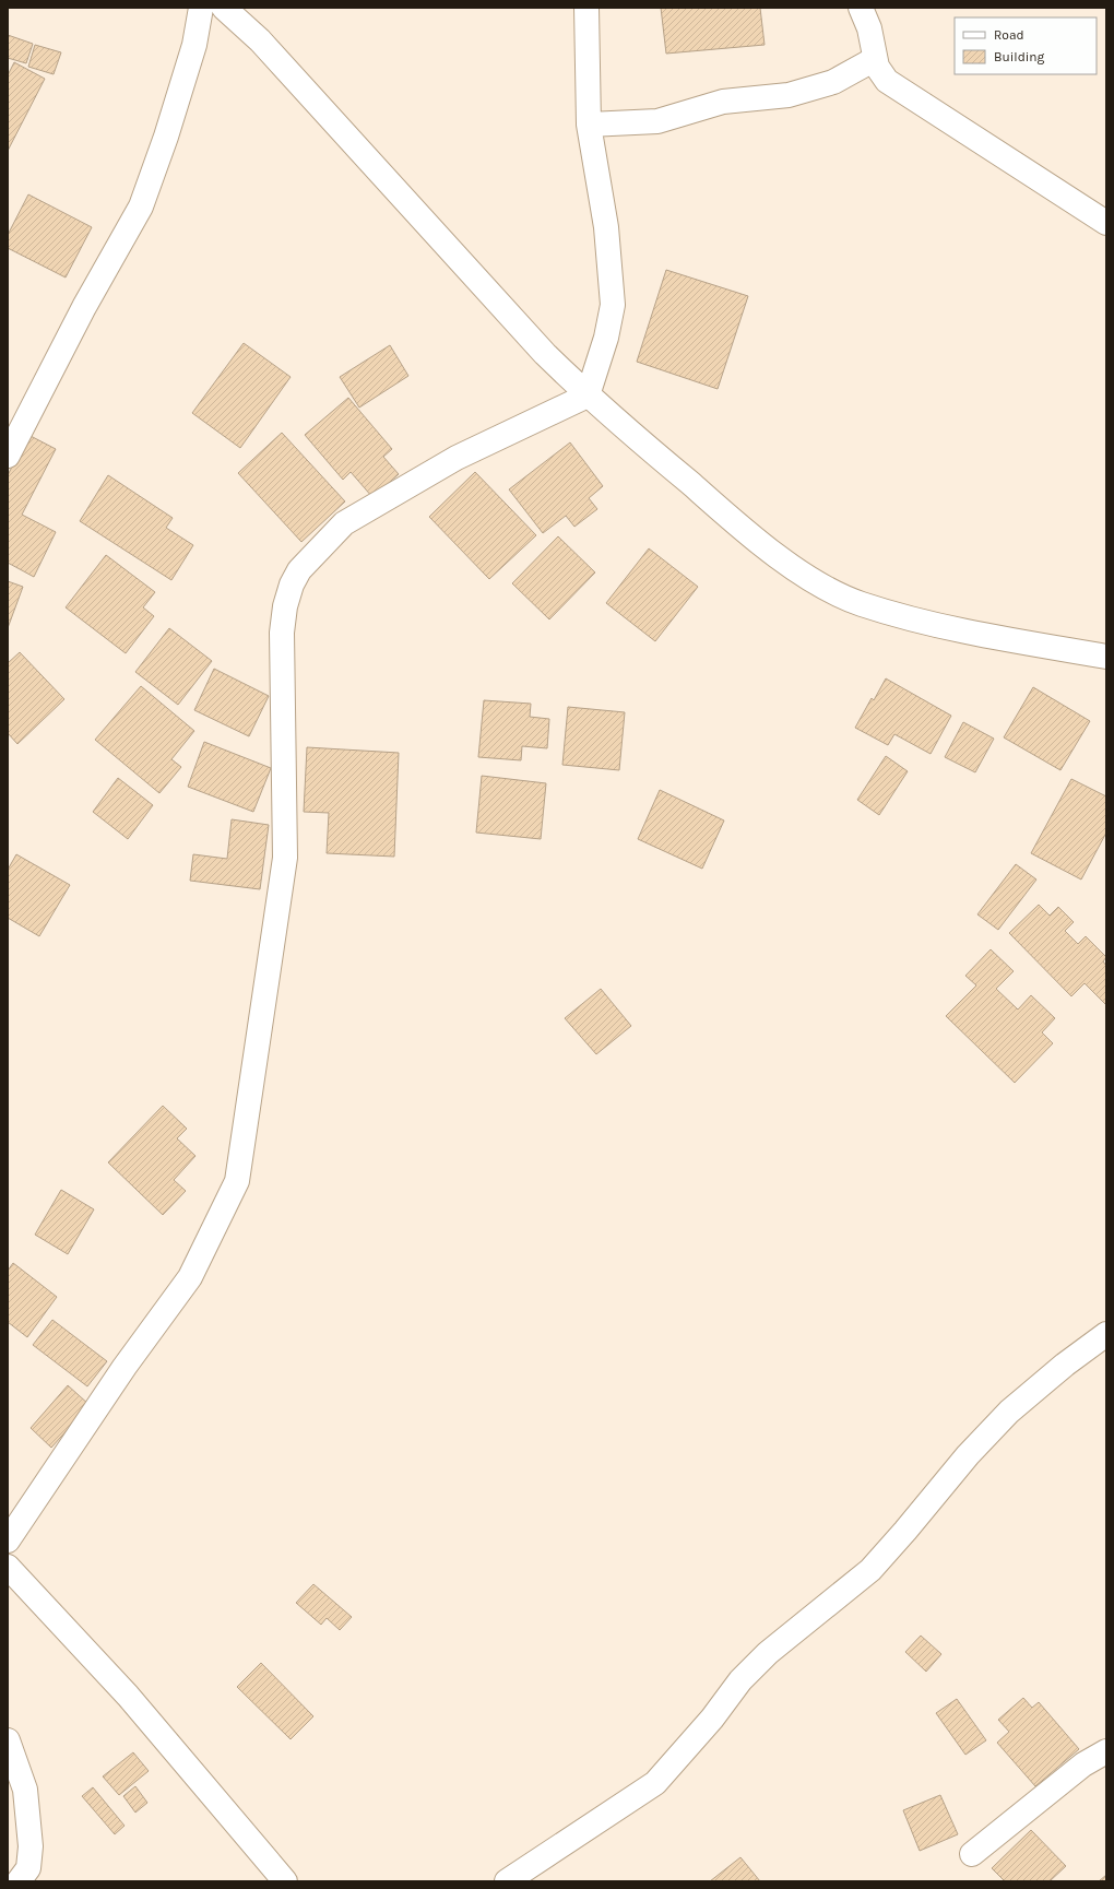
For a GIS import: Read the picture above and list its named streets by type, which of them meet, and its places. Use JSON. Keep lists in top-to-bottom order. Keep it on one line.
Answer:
{"legend":["Road","Building"]}
